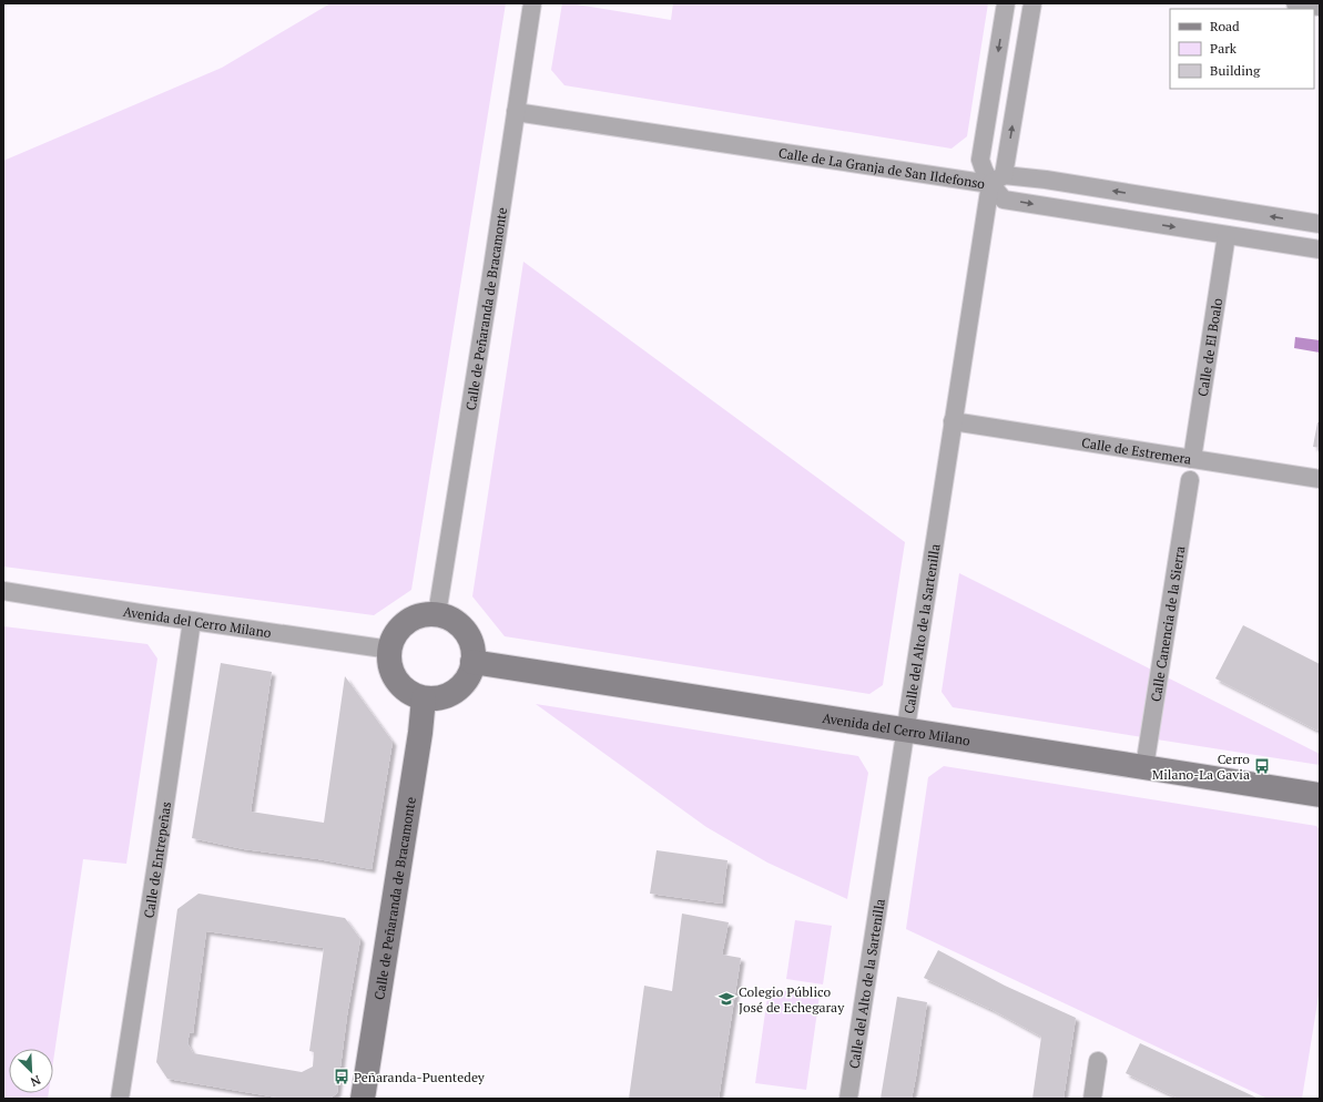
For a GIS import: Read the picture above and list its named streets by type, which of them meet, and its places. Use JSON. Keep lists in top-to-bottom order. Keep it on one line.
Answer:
{"streets":{"main road":["Calle de Peñaranda de Bracamonte","Avenida del Cerro Milano"],"street":["Calle de La Granja de San Ildefonso","Calle de El Boalo","Calle de Estremera","Calle Canencia de la Sierra","Calle del Alto de la Sartenilla","Calle de Entrepeñas"]},"crossings":[["Calle de La Granja de San Ildefonso","Calle de Peñaranda de Bracamonte"],["Calle de La Granja de San Ildefonso","Calle de El Boalo"],["Calle de La Granja de San Ildefonso","Calle del Alto de la Sartenilla"],["Calle de Peñaranda de Bracamonte","Avenida del Cerro Milano"],["Calle de El Boalo","Calle de Estremera"],["Calle de Estremera","Calle del Alto de la Sartenilla"],["Avenida del Cerro Milano","Calle Canencia de la Sierra"],["Avenida del Cerro Milano","Calle del Alto de la Sartenilla"],["Avenida del Cerro Milano","Calle de Entrepeñas"]],"places":{"bus stop":["Cerro Milano-La Gavia","Peñaranda-Puentedey"],"school or university":["Colegio Público José de Echegaray"]},"legend":["Road","Park","Building"],"north":"bottom right"}
